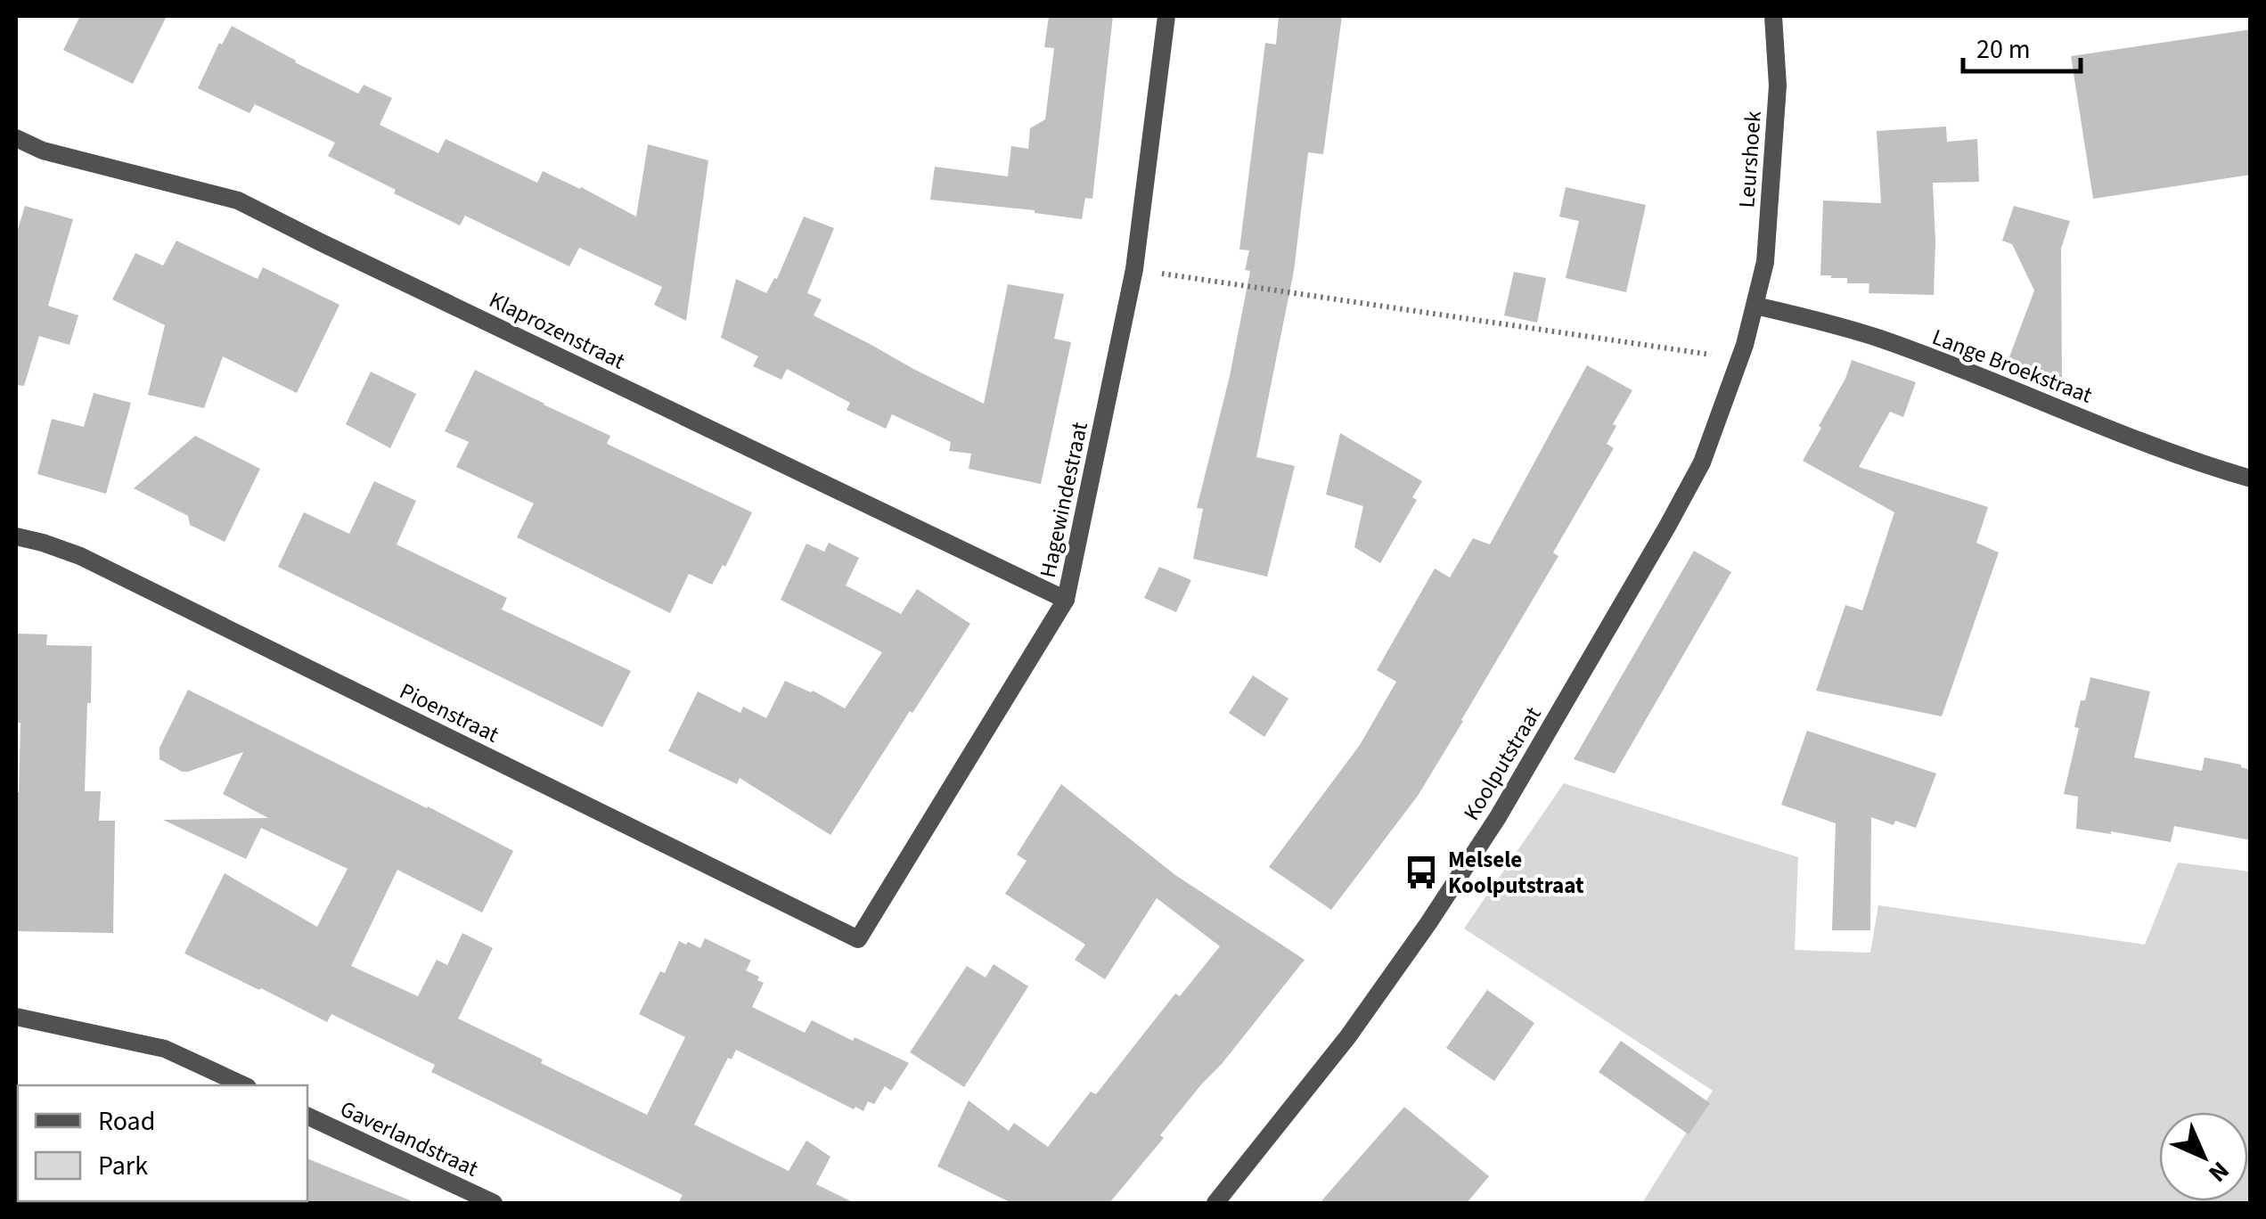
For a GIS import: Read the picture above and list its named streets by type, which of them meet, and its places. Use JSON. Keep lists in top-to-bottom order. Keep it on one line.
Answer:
{"streets":{"street":["Leurshoek","Klaprozenstraat","Lange Broekstraat","Hagewindestraat","Pioenstraat","Koolputstraat","Gaverlandstraat"]},"crossings":[["Leurshoek","Lange Broekstraat"],["Leurshoek","Koolputstraat"],["Klaprozenstraat","Hagewindestraat"],["Lange Broekstraat","Koolputstraat"],["Hagewindestraat","Pioenstraat"]],"places":{"bus stop":["Melsele Koolputstraat"]},"legend":["Road","Park"],"scale_bar":"20 m","north":"bottom right"}
